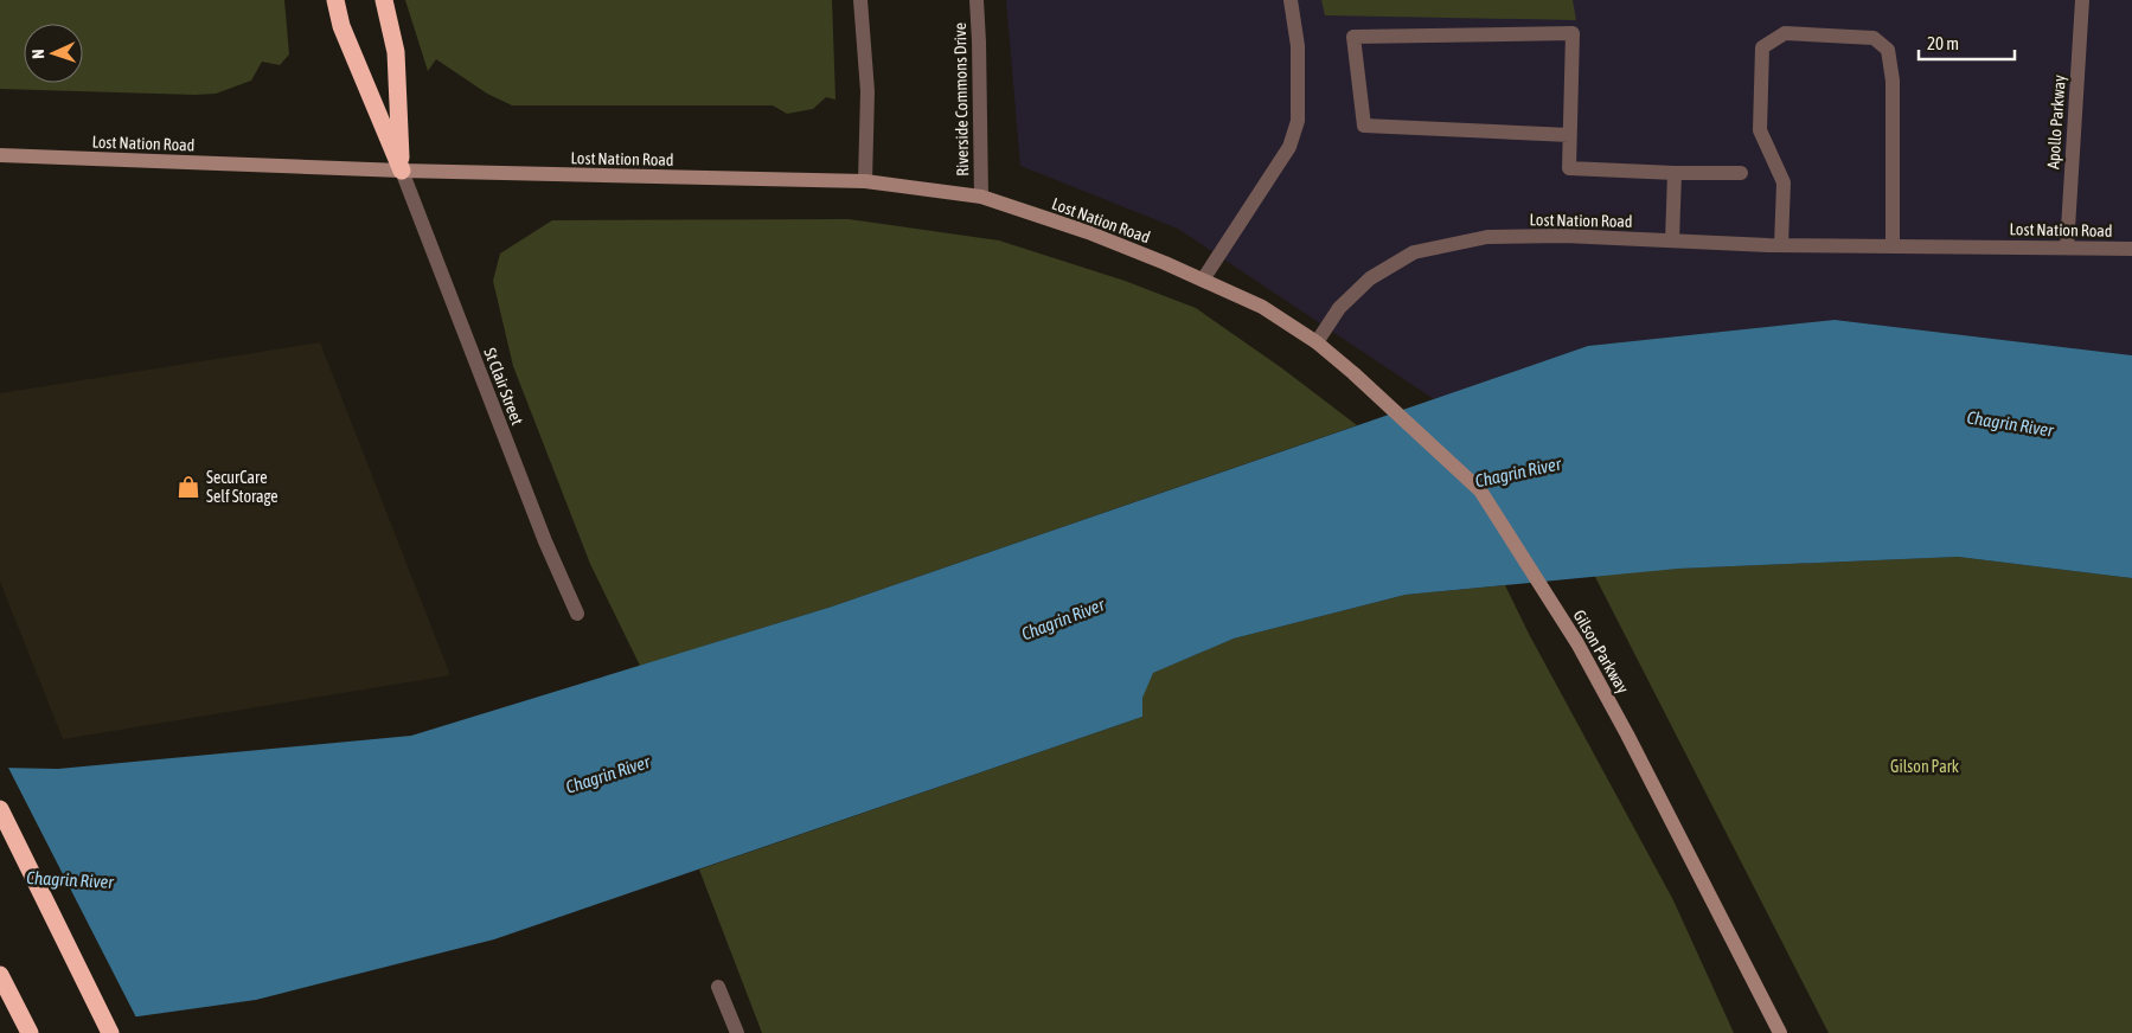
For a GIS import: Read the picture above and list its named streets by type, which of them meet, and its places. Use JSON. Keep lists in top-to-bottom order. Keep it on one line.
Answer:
{"streets":{"street":["Riverside Commons Drive","Apollo Parkway","Lost Nation Road","St Clair Street","Gilson Parkway"]},"crossings":[["Riverside Commons Drive","Lost Nation Road"],["Apollo Parkway","Lost Nation Road"],["Lost Nation Road","St Clair Street"],["Lost Nation Road","Gilson Parkway"]],"water":["Chagrin River"],"parks":["Gilson Park"],"places":{"shop":["SecurCare Self Storage"]},"scale_bar":"20 m","north":"left"}
